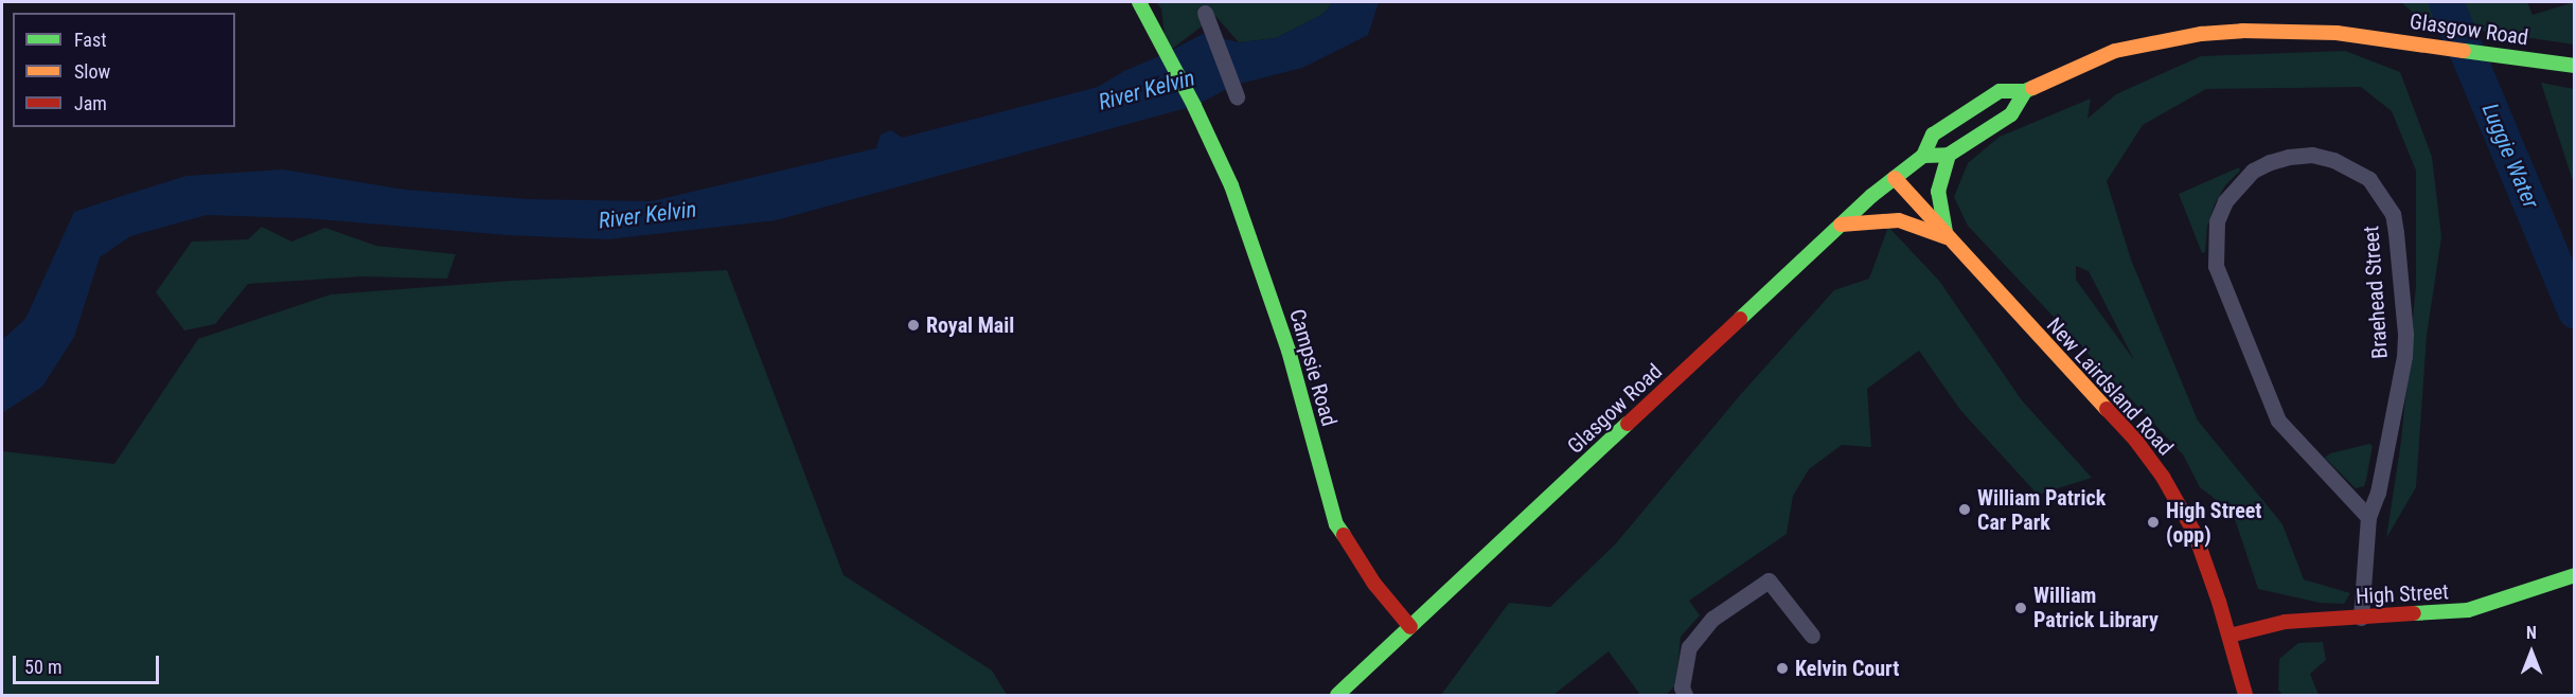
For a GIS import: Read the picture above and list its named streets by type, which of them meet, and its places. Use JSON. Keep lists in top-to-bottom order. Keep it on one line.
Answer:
{"streets":{"main road":["Glasgow Road","Campsie Road","New Lairdsland Road","High Street"],"street":["Braehead Street"]},"crossings":[["Glasgow Road","Campsie Road"],["Glasgow Road","New Lairdsland Road"],["Braehead Street","High Street"],["New Lairdsland Road","High Street"]],"water":["River Kelvin","Luggie Water"],"places":["Royal Mail","William Patrick Car Park","High Street (opp)","William Patrick Library","Kelvin Court"],"legend":["Fast","Slow","Jam"],"scale_bar":"50 m","north":"top"}
